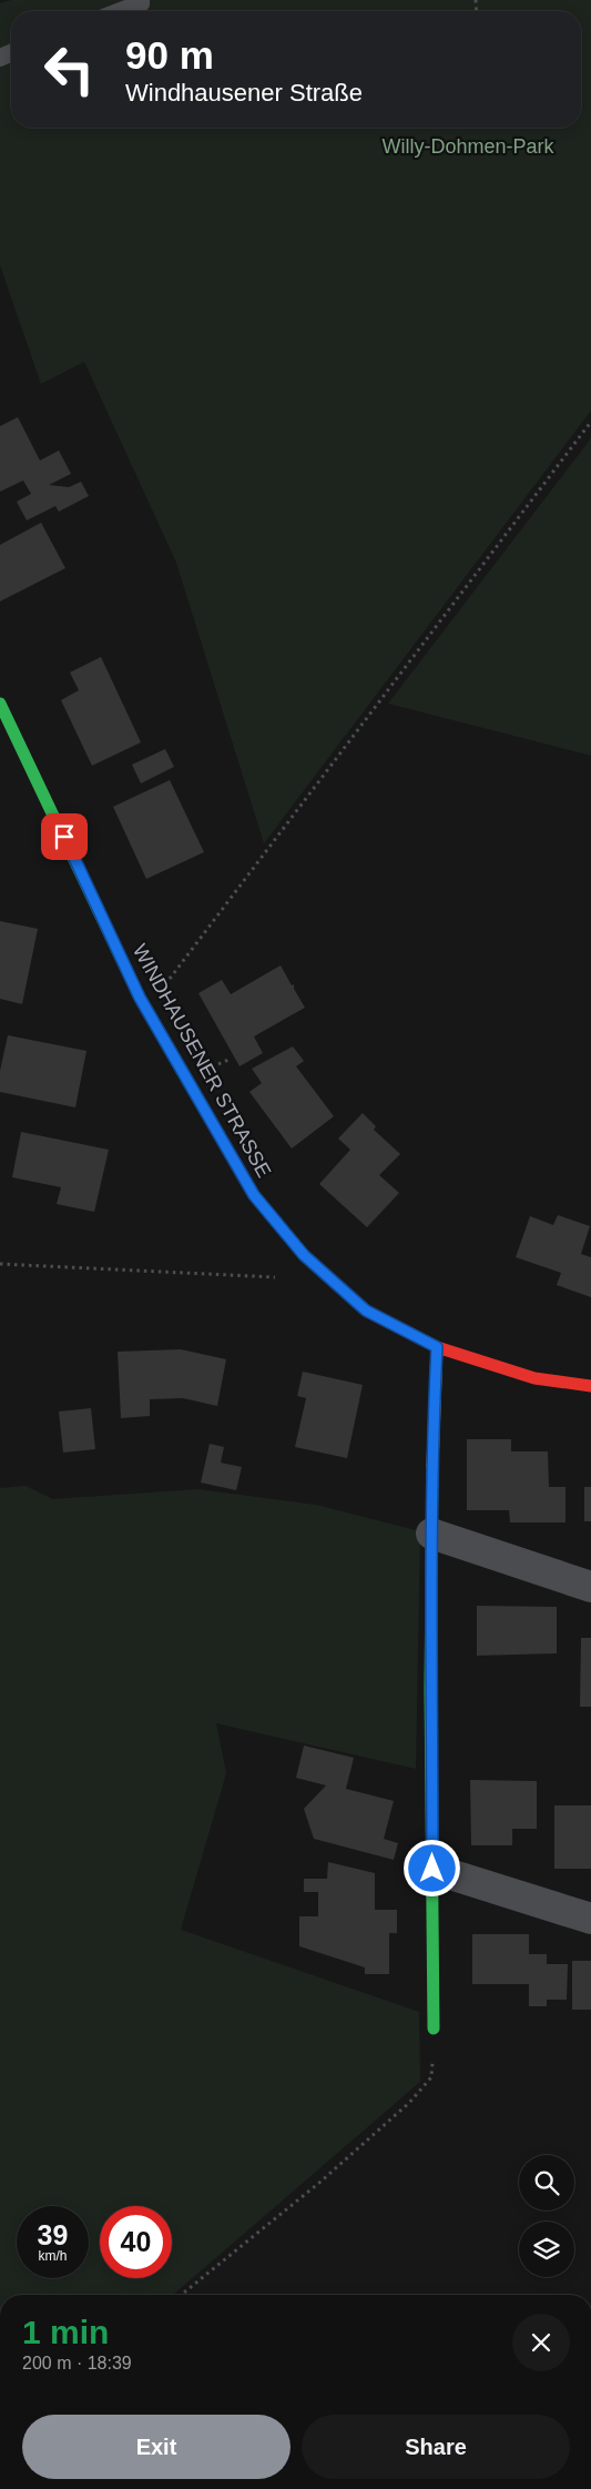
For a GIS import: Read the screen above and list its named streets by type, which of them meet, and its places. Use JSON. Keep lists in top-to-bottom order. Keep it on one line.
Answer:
{"streets":{"street":["WINDHAUSENER STRASSE"]},"parks":["Willy-Dohmen-Park"],"page":{"turn":["90 m","Windhausener Straße"],"speed":"39 km/h","limit":"40","heading":["1 min","200 m · 18:39"],"buttons":["Exit","Share"]}}
